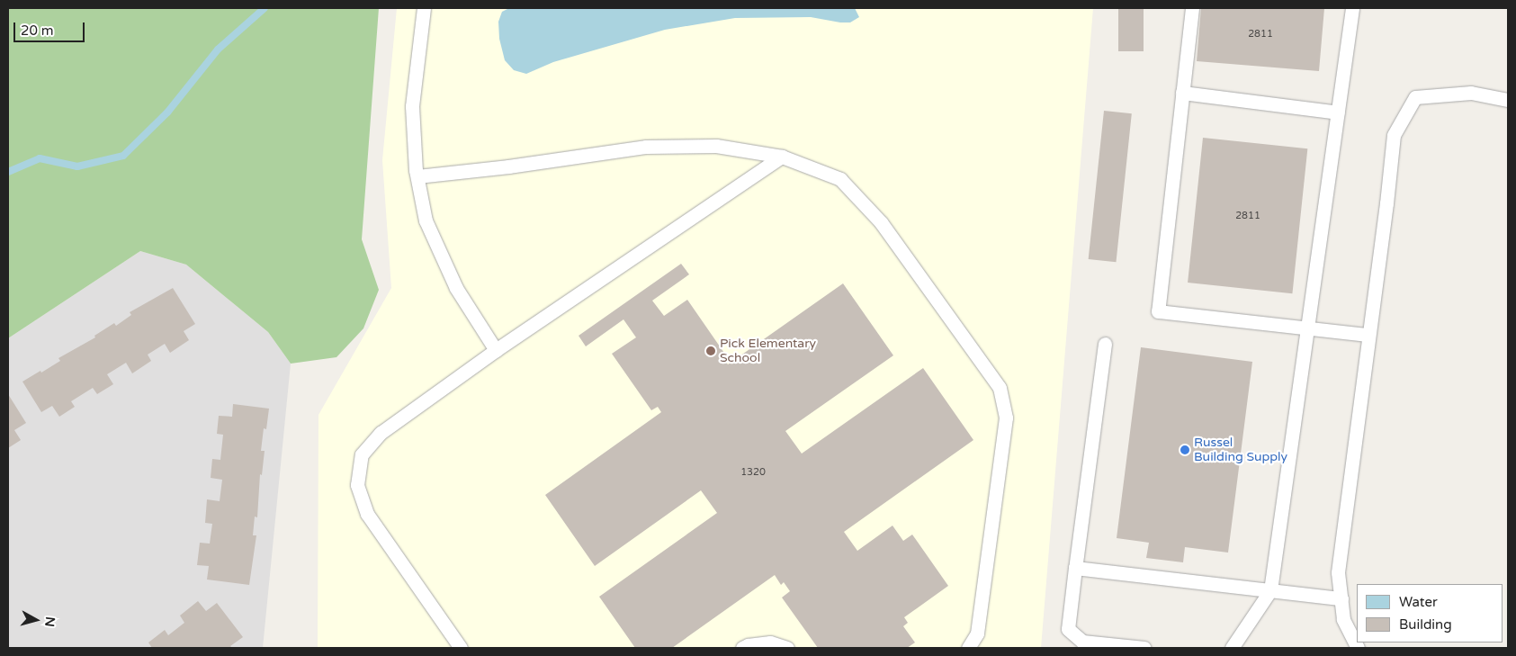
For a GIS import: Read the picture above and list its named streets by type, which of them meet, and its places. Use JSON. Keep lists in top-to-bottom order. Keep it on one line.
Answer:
{"places":["Pick Elementary School","Russel Building Supply"],"house_numbers":["2811","2811","1320"],"legend":["Water","Building"],"scale_bar":"20 m","north":"right"}
